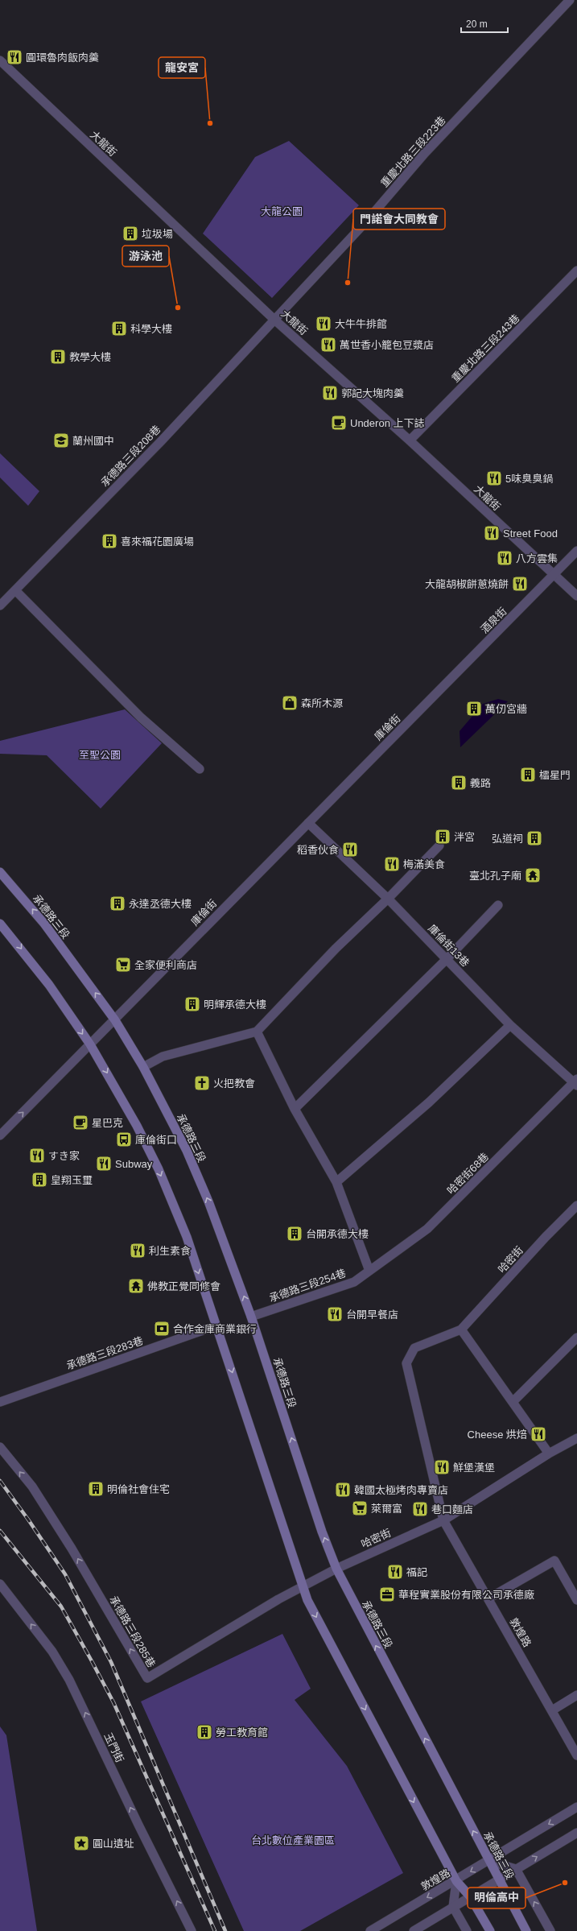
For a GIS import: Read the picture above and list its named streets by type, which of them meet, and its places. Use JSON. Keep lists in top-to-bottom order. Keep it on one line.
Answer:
{"streets":{"main road":["承德路三段"],"street":["大龍街","重慶北路三段223巷","重慶北路三段243巷","承德路三段208巷","酒泉街","庫倫街","庫倫街13巷","哈密街68巷","哈密街","承德路三段254巷","承德路三段283巷","承德路三段285巷","敦煌路","玉門街"]},"crossings":[["大龍街","重慶北路三段223巷"],["大龍街","重慶北路三段243巷"],["大龍街","承德路三段208巷"],["大龍街","酒泉街"],["重慶北路三段223巷","承德路三段208巷"],["酒泉街","庫倫街"],["庫倫街","承德路三段"],["庫倫街","庫倫街13巷"],["承德路三段","哈密街"],["承德路三段","承德路三段254巷"],["承德路三段","敦煌路"],["庫倫街13巷","哈密街68巷"],["哈密街68巷","承德路三段254巷"],["哈密街","承德路三段285巷"],["哈密街","敦煌路"]],"one_way":["玉門街"],"parks":["大龍公園","至聖公園","台北數位產業園區"],"places":{"restaurant":["圓環魯肉飯肉羹","大牛牛排館","萬世香小籠包豆漿店","郭記大塊肉羹","5味臭臭鍋","Street Food","八方雲集","大龍胡椒餅蔥燒餅","稻香伙食","梅滿美食","すき家","Subway","利生素食","台開早餐店","Cheese 烘焙","鮮堡漢堡","韓國太極烤肉專賣店","巷口麵店","福記"],"other":["龍安宮","門諾會大同教會","游泳池","明倫高中"],"building":["垃圾場","科學大樓","教學大樓","喜來福花園廣場","萬仞宮牆","櫺星門","義路","泮宮","弘道祠","永達丞德大樓","明輝承德大樓","皇翔玉璽","台開承德大樓","明倫社會住宅","勞工教育館"],"cafe":["Underon 上下誌","星巴克"],"school or university":["蘭州國中"],"shop":["森所木源"],"temple":["臺北孔子廟","佛教正覺同修會"],"supermarket":["全家便利商店","萊爾富"],"church":["火把教會"],"bus stop":["庫倫街口"],"bank":["合作金庫商業銀行"],"office":["華程實業股份有限公司承德廠"],"place":["圓山遺址"]},"scale_bar":"20 m"}
